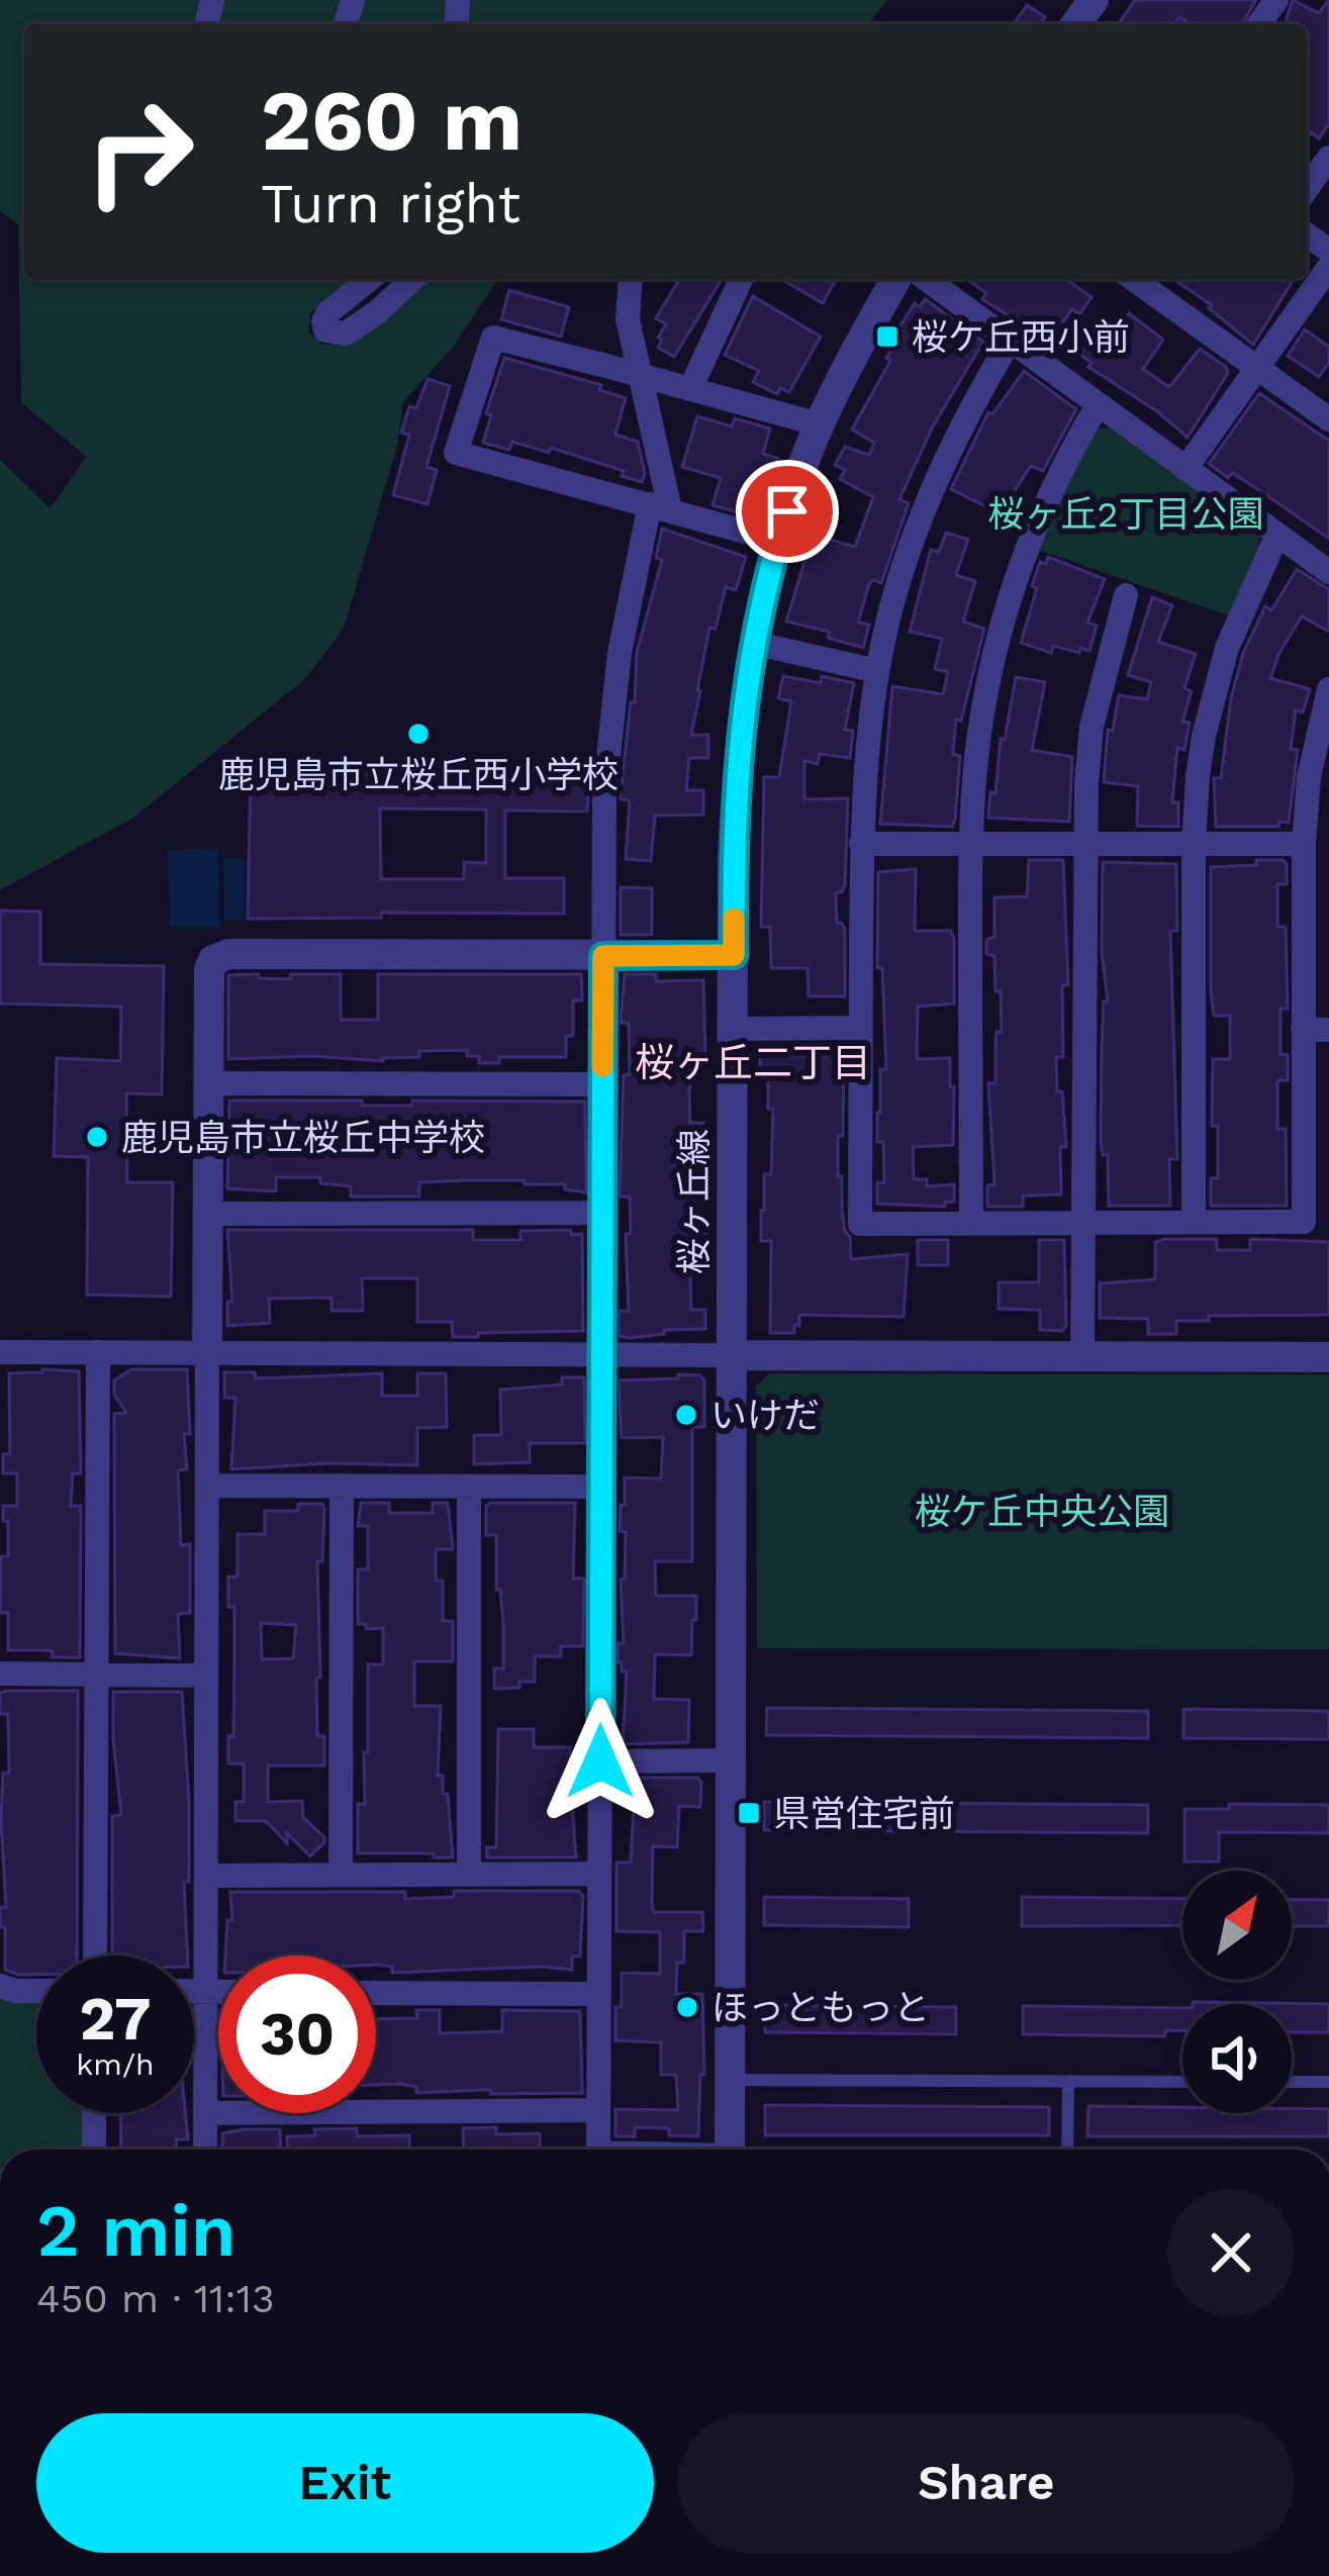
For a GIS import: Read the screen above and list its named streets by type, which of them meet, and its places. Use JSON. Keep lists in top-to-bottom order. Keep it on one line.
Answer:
{"streets":{"street":["桜ヶ丘線"]},"districts":["桜ヶ丘二丁目"],"parks":["桜ヶ丘2丁目公園","桜ケ丘中央公園"],"places":{"transit":["桜ケ丘西小前","県営住宅前"],"other":["鹿児島市立桜丘西小学校","鹿児島市立桜丘中学校","いけだ","ほっともっと"]},"north":"top right","page":{"turn":["260 m","Turn right"],"speed":"27 km/h","limit":"30","heading":["2 min","450 m · 11:13"],"buttons":["Exit","Share"]}}
